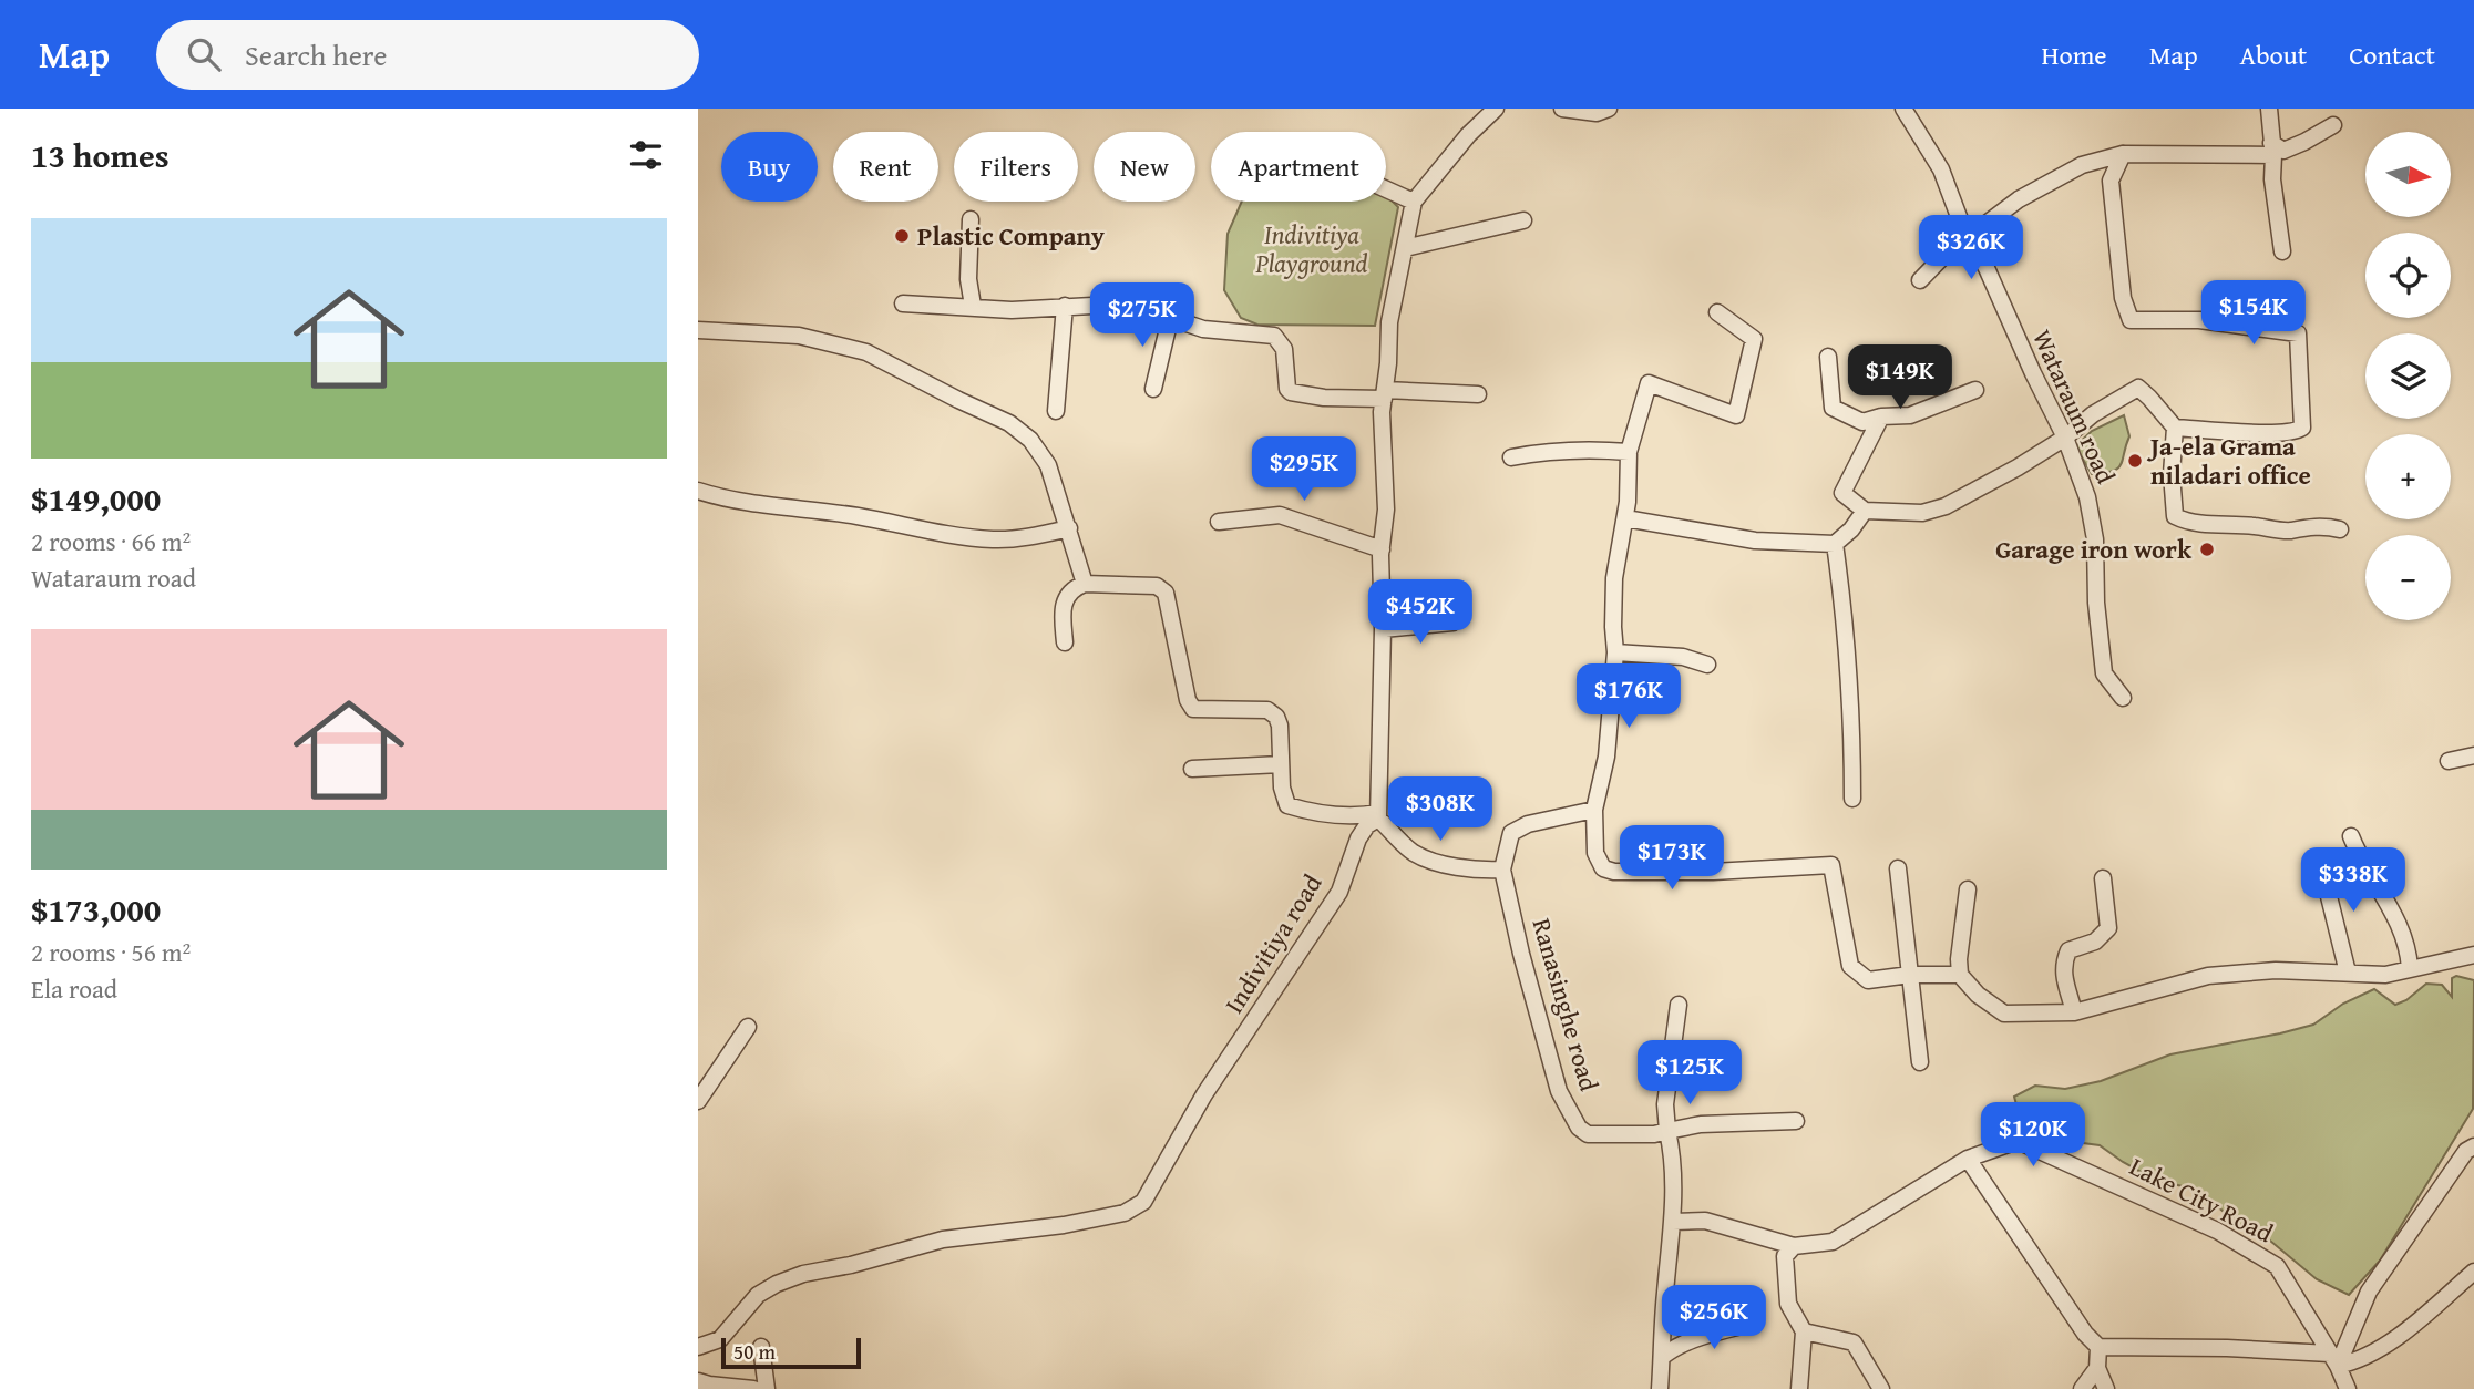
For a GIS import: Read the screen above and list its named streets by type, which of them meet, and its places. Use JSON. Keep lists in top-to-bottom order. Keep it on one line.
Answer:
{"streets":{"street":["Wataraum road","Indivitiya road","Ranasinghe road","Lake City Road"]},"parks":["Indivitiya Playground"],"places":["Plastic Company","Ja-ela Grama niladari office","Garage iron work"],"scale_bar":"50 m","north":"right","page":{"header":"Map","search":"Search here","nav":["Home","Map","About","Contact"],"heading":"13 homes","map_buttons":["+","−"],"chip":["Buy","Rent","Filters","New","Apartment"],"list":[{"name":"$149,000","note":"2 rooms · 66 m² · Wataraum road"},{"name":"$173,000","note":"2 rooms · 56 m² · Ela road"}],"price":["$326K","$154K","$275K","$149K","$295K","$452K","$176K","$308K","$173K","$338K","$125K","$120K","$256K"],"scale":"50 m"}}
